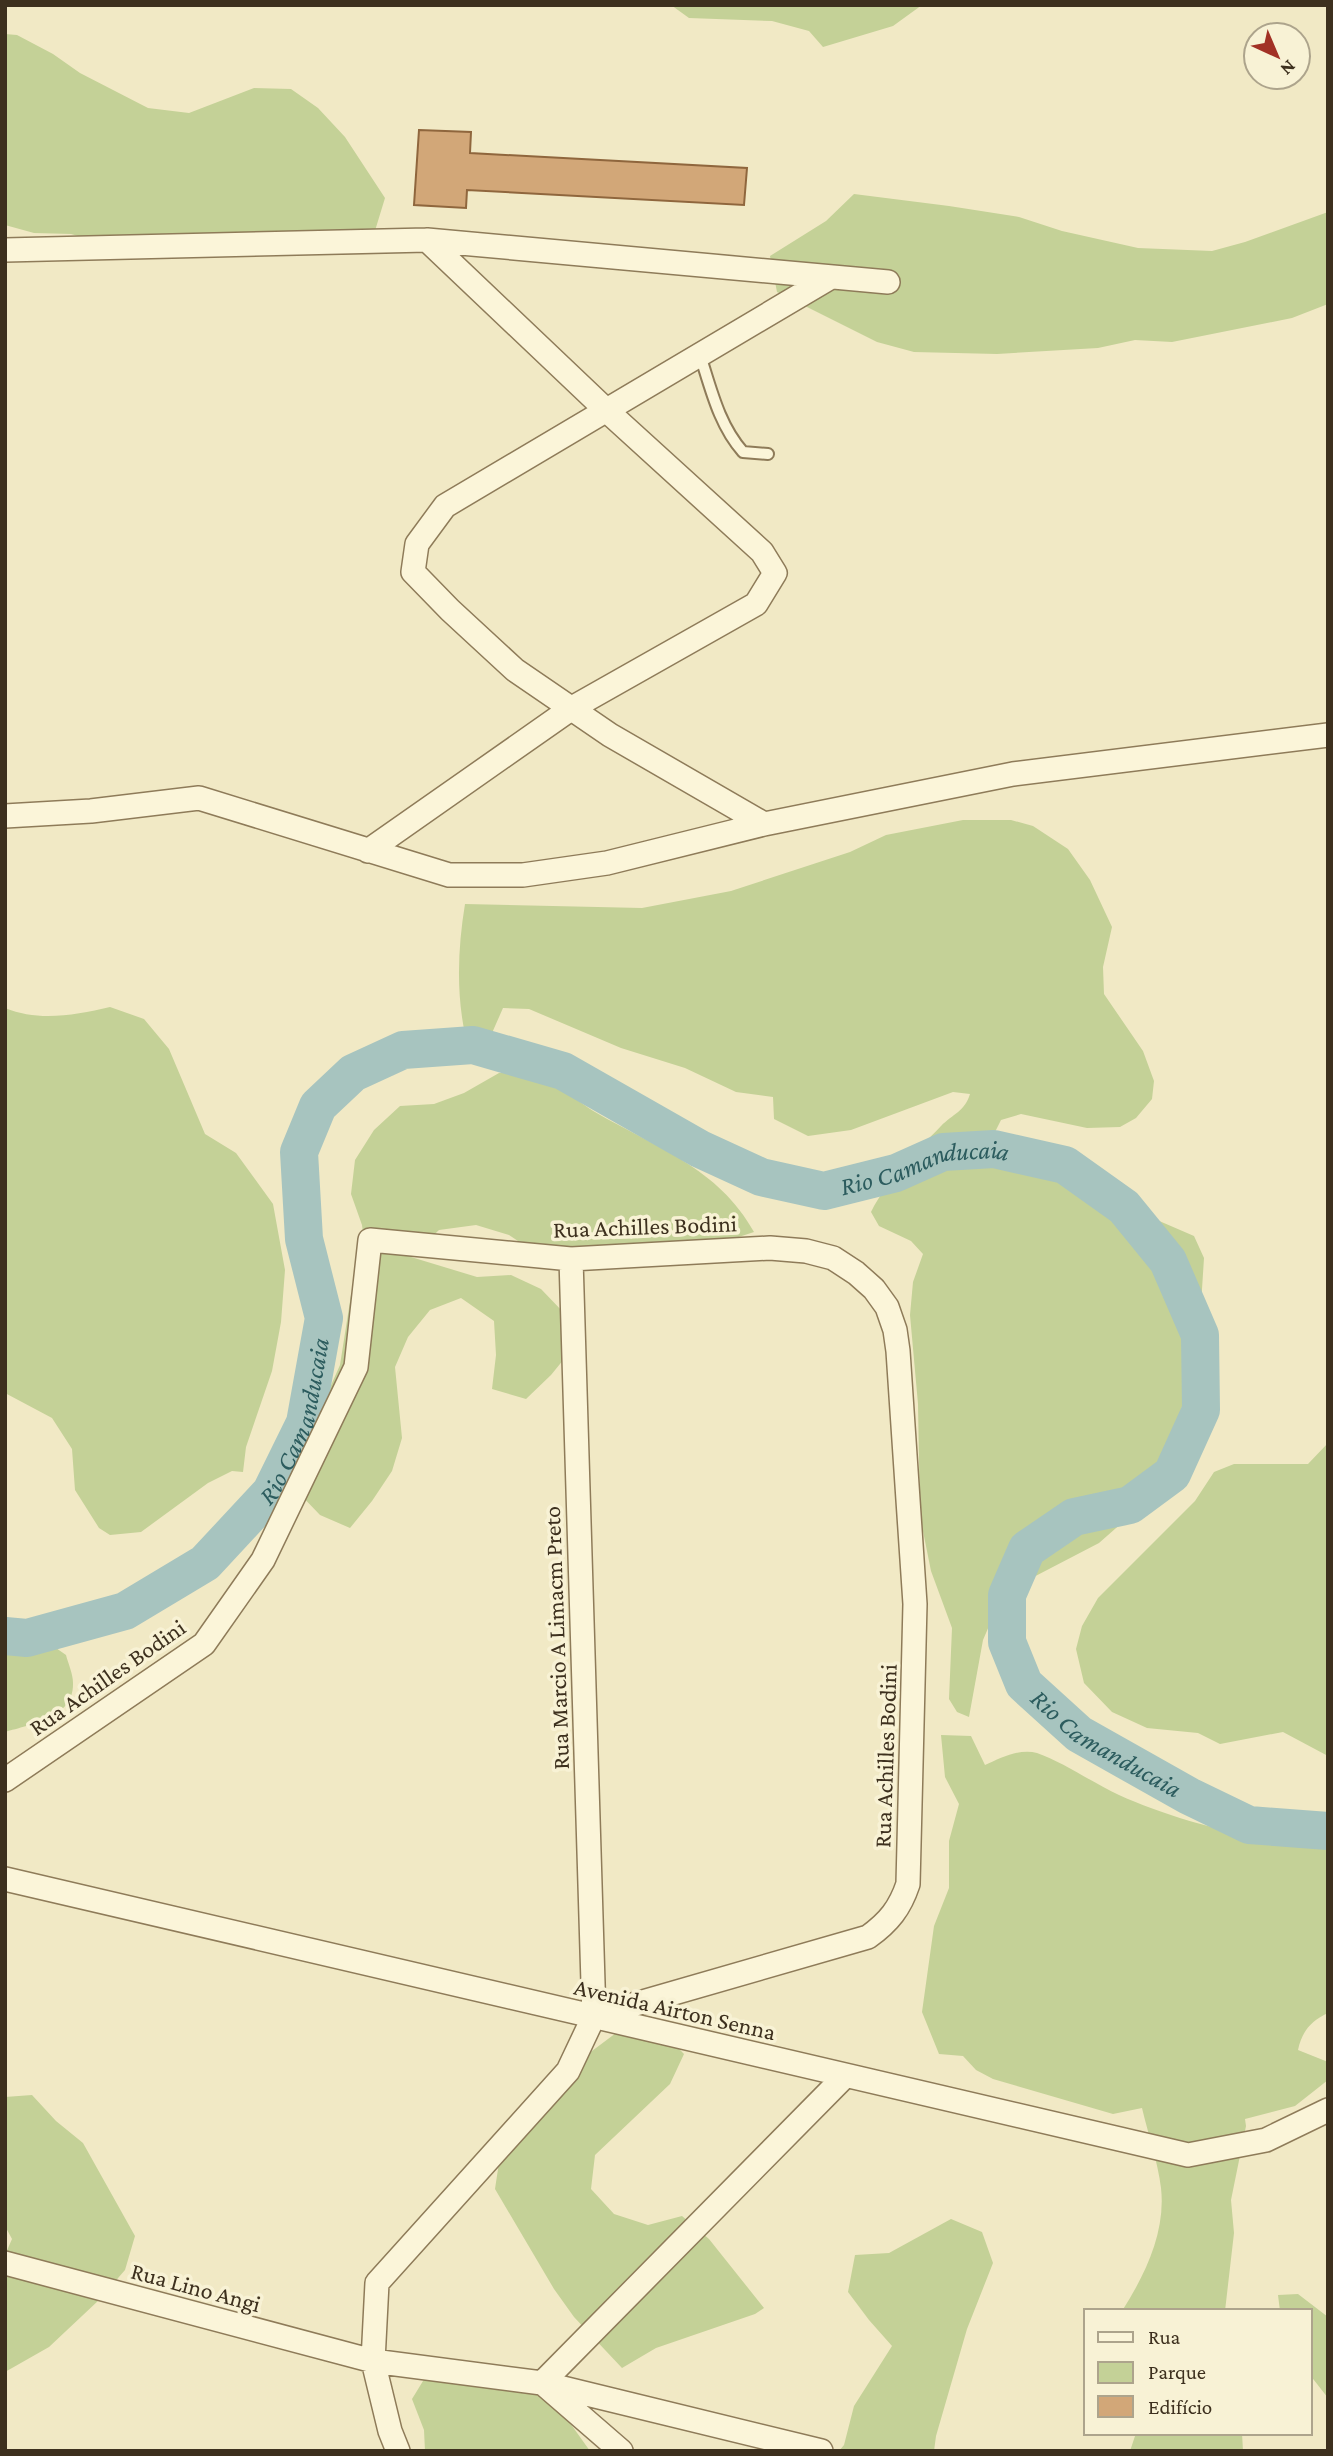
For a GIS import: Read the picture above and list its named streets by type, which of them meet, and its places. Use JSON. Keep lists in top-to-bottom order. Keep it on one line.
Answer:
{"streets":{"street":["Rua Achilles Bodini","Rua Marcio A Limacm Preto","Avenida Airton Senna","Rua Lino Angi"]},"crossings":[["Rua Achilles Bodini","Rua Marcio A Limacm Preto"],["Rua Achilles Bodini","Avenida Airton Senna"],["Rua Marcio A Limacm Preto","Avenida Airton Senna"]],"water":["Rio Camanducaia"],"legend":["Rua","Parque","Edifício"],"north":"bottom right"}
